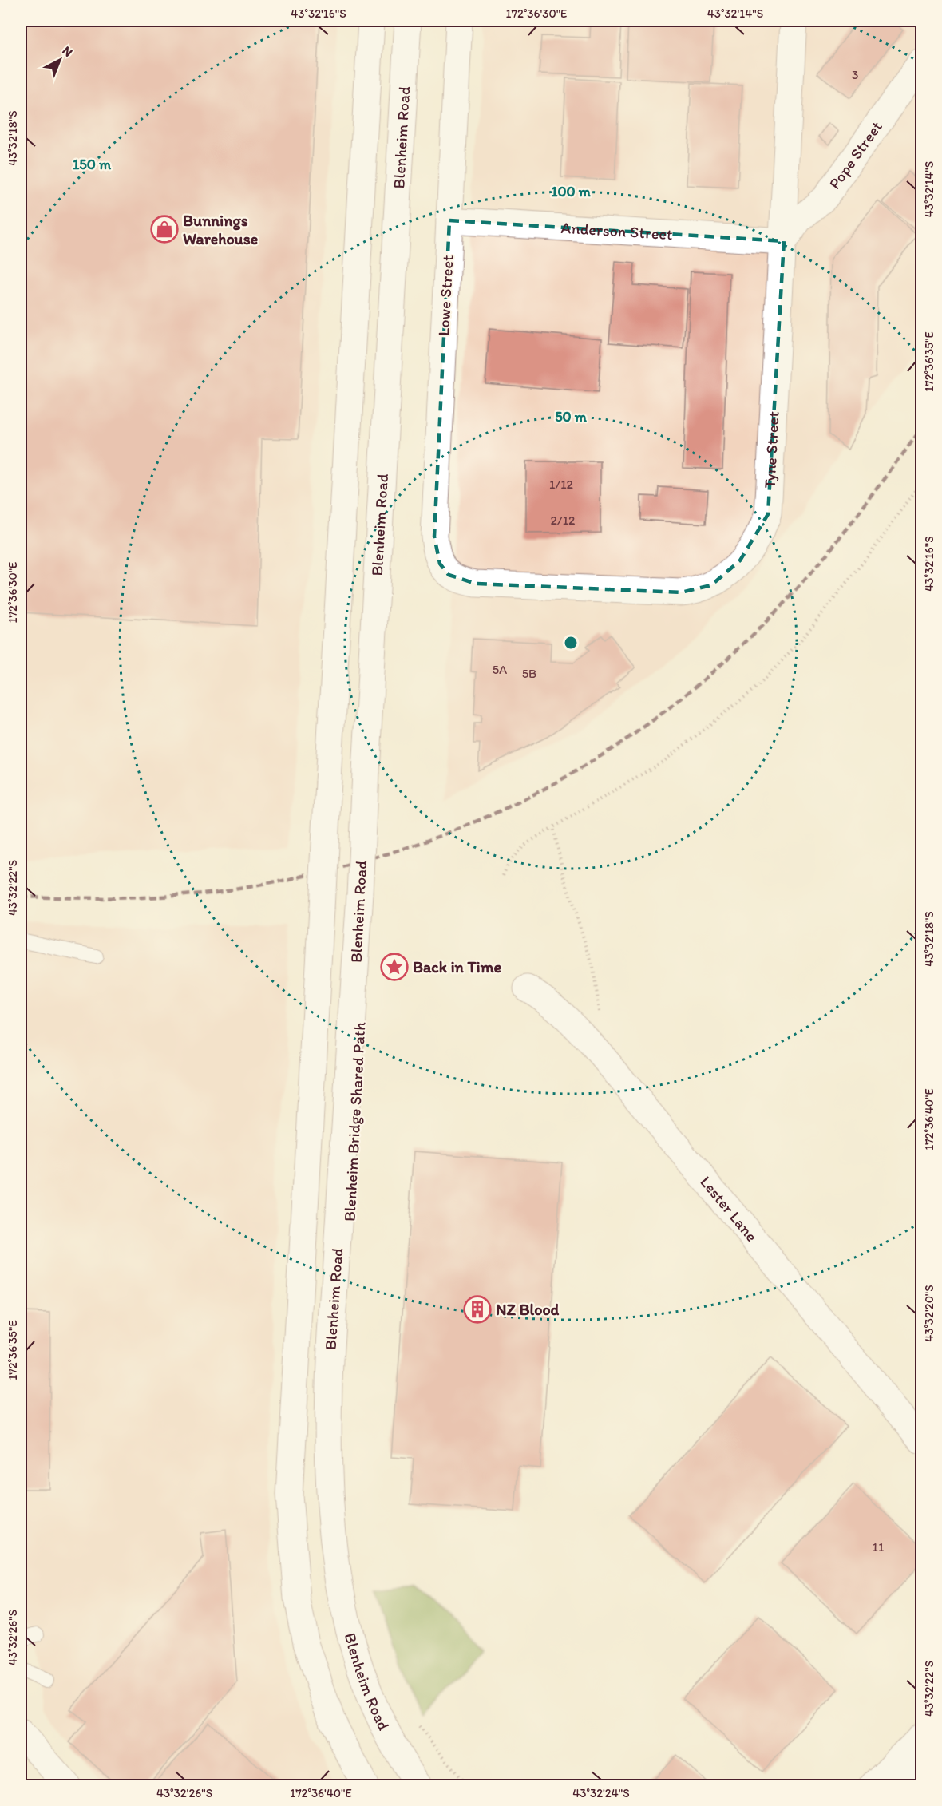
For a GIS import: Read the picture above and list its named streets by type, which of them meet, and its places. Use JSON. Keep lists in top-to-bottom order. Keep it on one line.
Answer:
{"streets":{"main road":["Blenheim Road","Pope Street","Anderson Street","Lowe Street","Tyne Street","Lester Lane"]},"crossings":[["Pope Street","Anderson Street"],["Pope Street","Tyne Street"],["Anderson Street","Lowe Street"],["Anderson Street","Tyne Street"],["Lowe Street","Tyne Street"]],"places":{"shop":["Bunnings Warehouse"],"place":["Back in Time"],"building":["NZ Blood"]},"house_numbers":["3","1/12","2/12","5A","5B","11"],"north":"top right","coordinates":["43°32'16\"S","172°36'30\"E","43°32'14\"S","43°32'18\"S","172°36'35\"E","43°32'22\"S","172°36'40\"E","43°32'20\"S","43°32'26\"S","43°32'24\"S"],"rings":["150 m","100 m","50 m"]}
